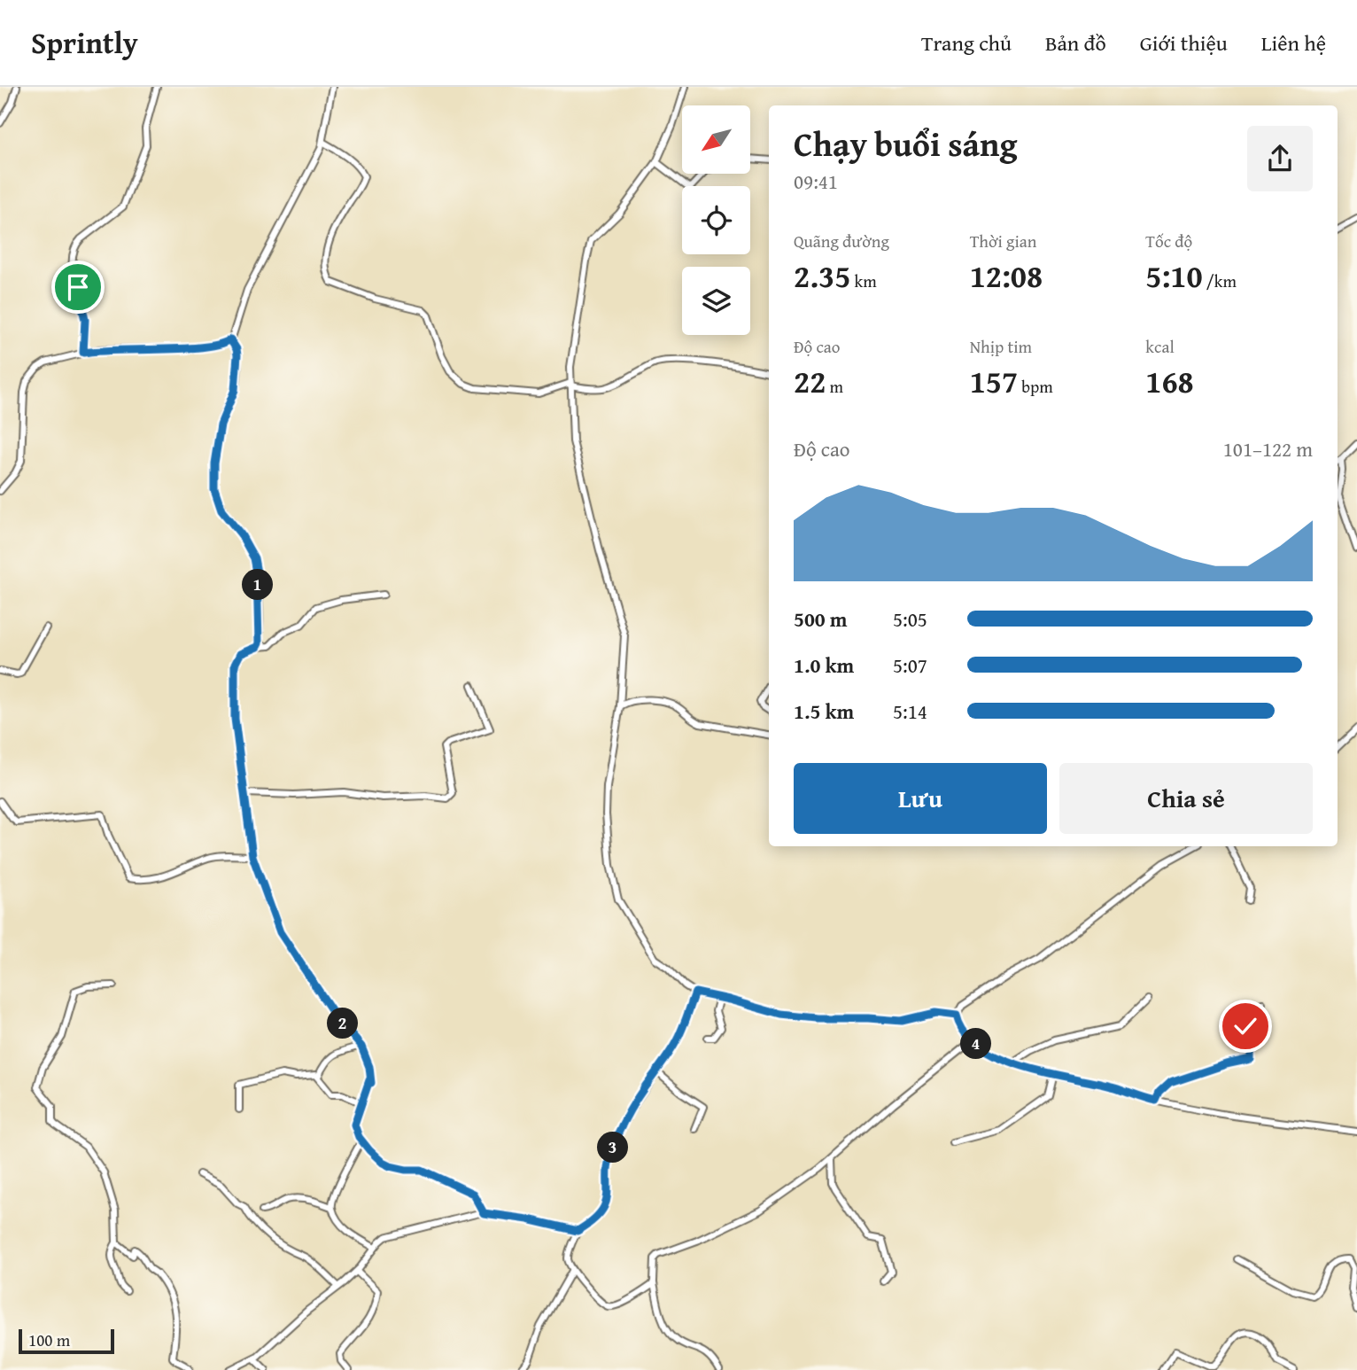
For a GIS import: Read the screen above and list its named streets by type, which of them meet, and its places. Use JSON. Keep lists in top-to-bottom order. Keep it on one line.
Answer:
{"scale_bar":"100 m","north":"bottom left","page":{"header":"Sprintly","nav":["Trang chủ","Bản đồ","Giới thiệu","Liên hệ"],"heading":["Chạy buổi sáng","09:41"],"stats":[["Quãng đường","2.35 km"],["Thời gian","12:08"],["Tốc độ","5:10 /km"],["Độ cao","22 m"],["Nhịp tim","157 bpm"],["kcal","168"]],"chart":["Độ cao","101–122 m"],"pins":["1","2","4","3"],"list":[{"name":"500 m","note":"5:05"},{"name":"1.0 km","note":"5:07"},{"name":"1.5 km","note":"5:14"}],"buttons":["Lưu","Chia sẻ"],"scale":"100 m"}}
